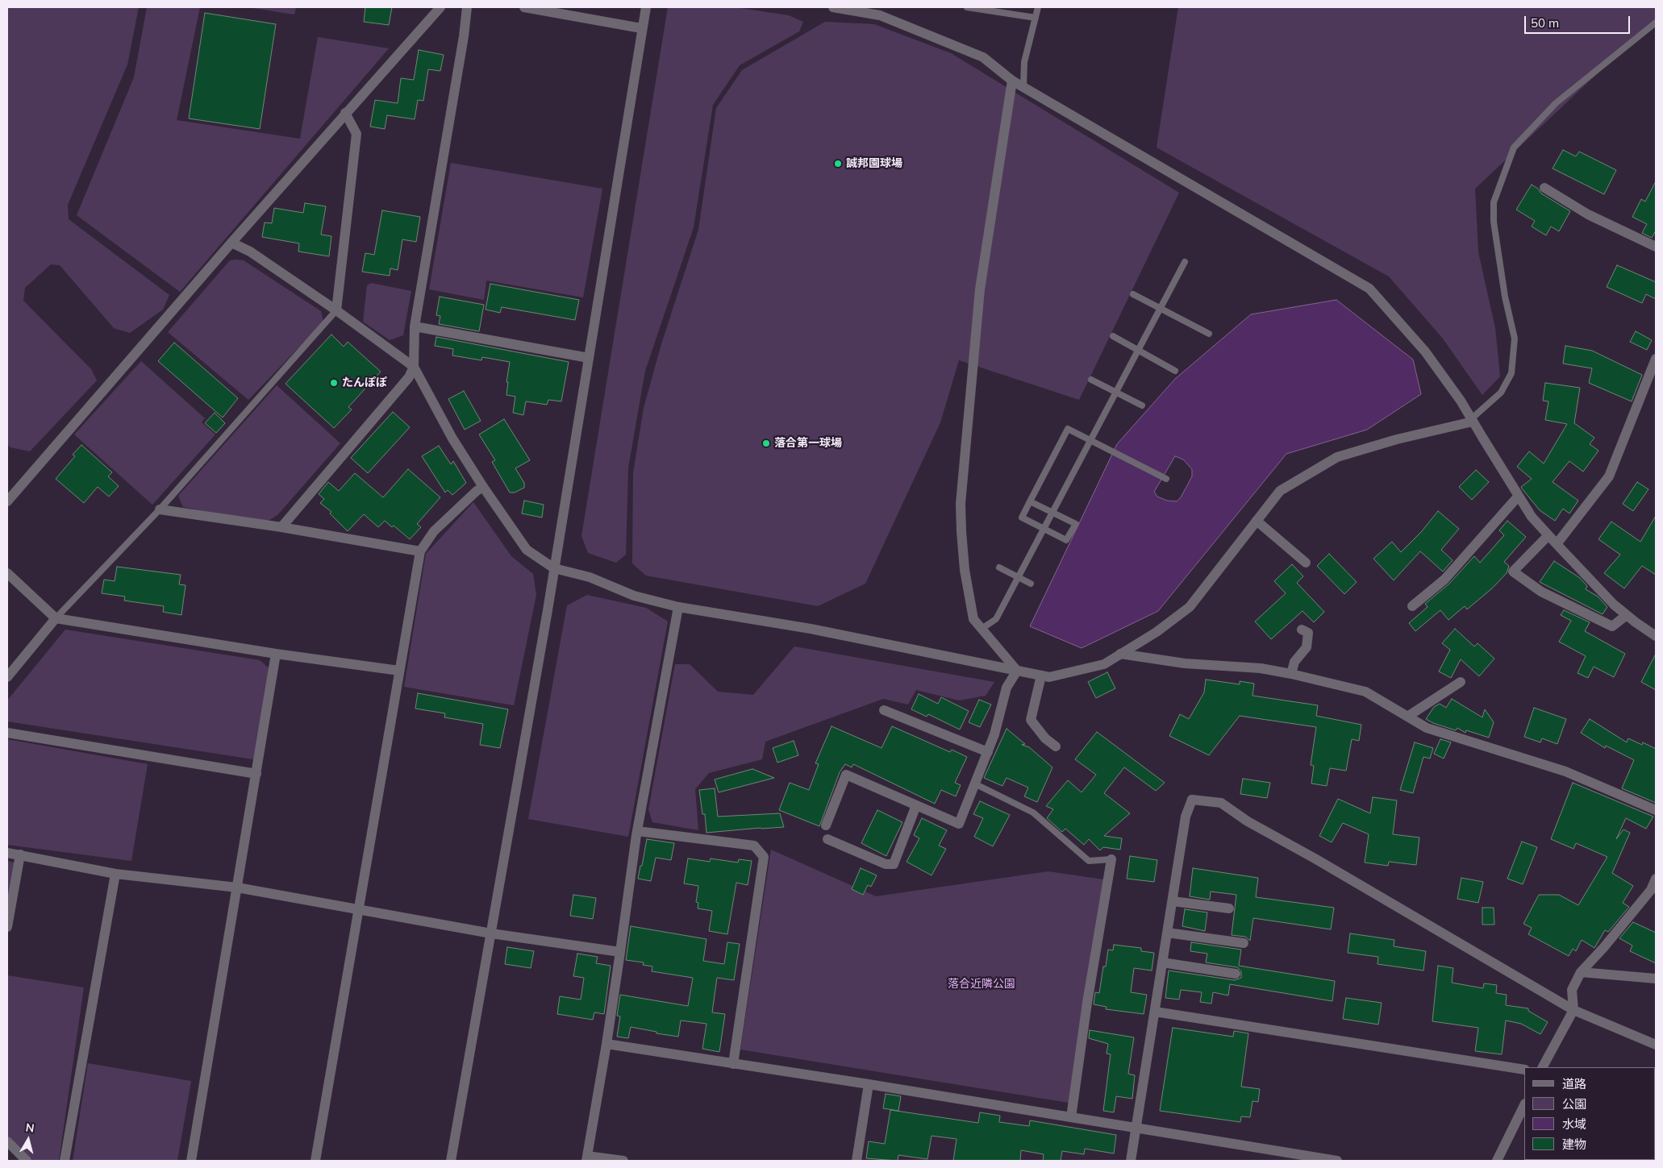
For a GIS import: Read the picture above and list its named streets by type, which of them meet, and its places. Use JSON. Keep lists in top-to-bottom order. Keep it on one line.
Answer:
{"parks":["落合近隣公園"],"places":["誠邦園球場","たんぽぽ","落合第一球場"],"legend":["道路","公園","水域","建物"],"scale_bar":"50 m","north":"top"}
